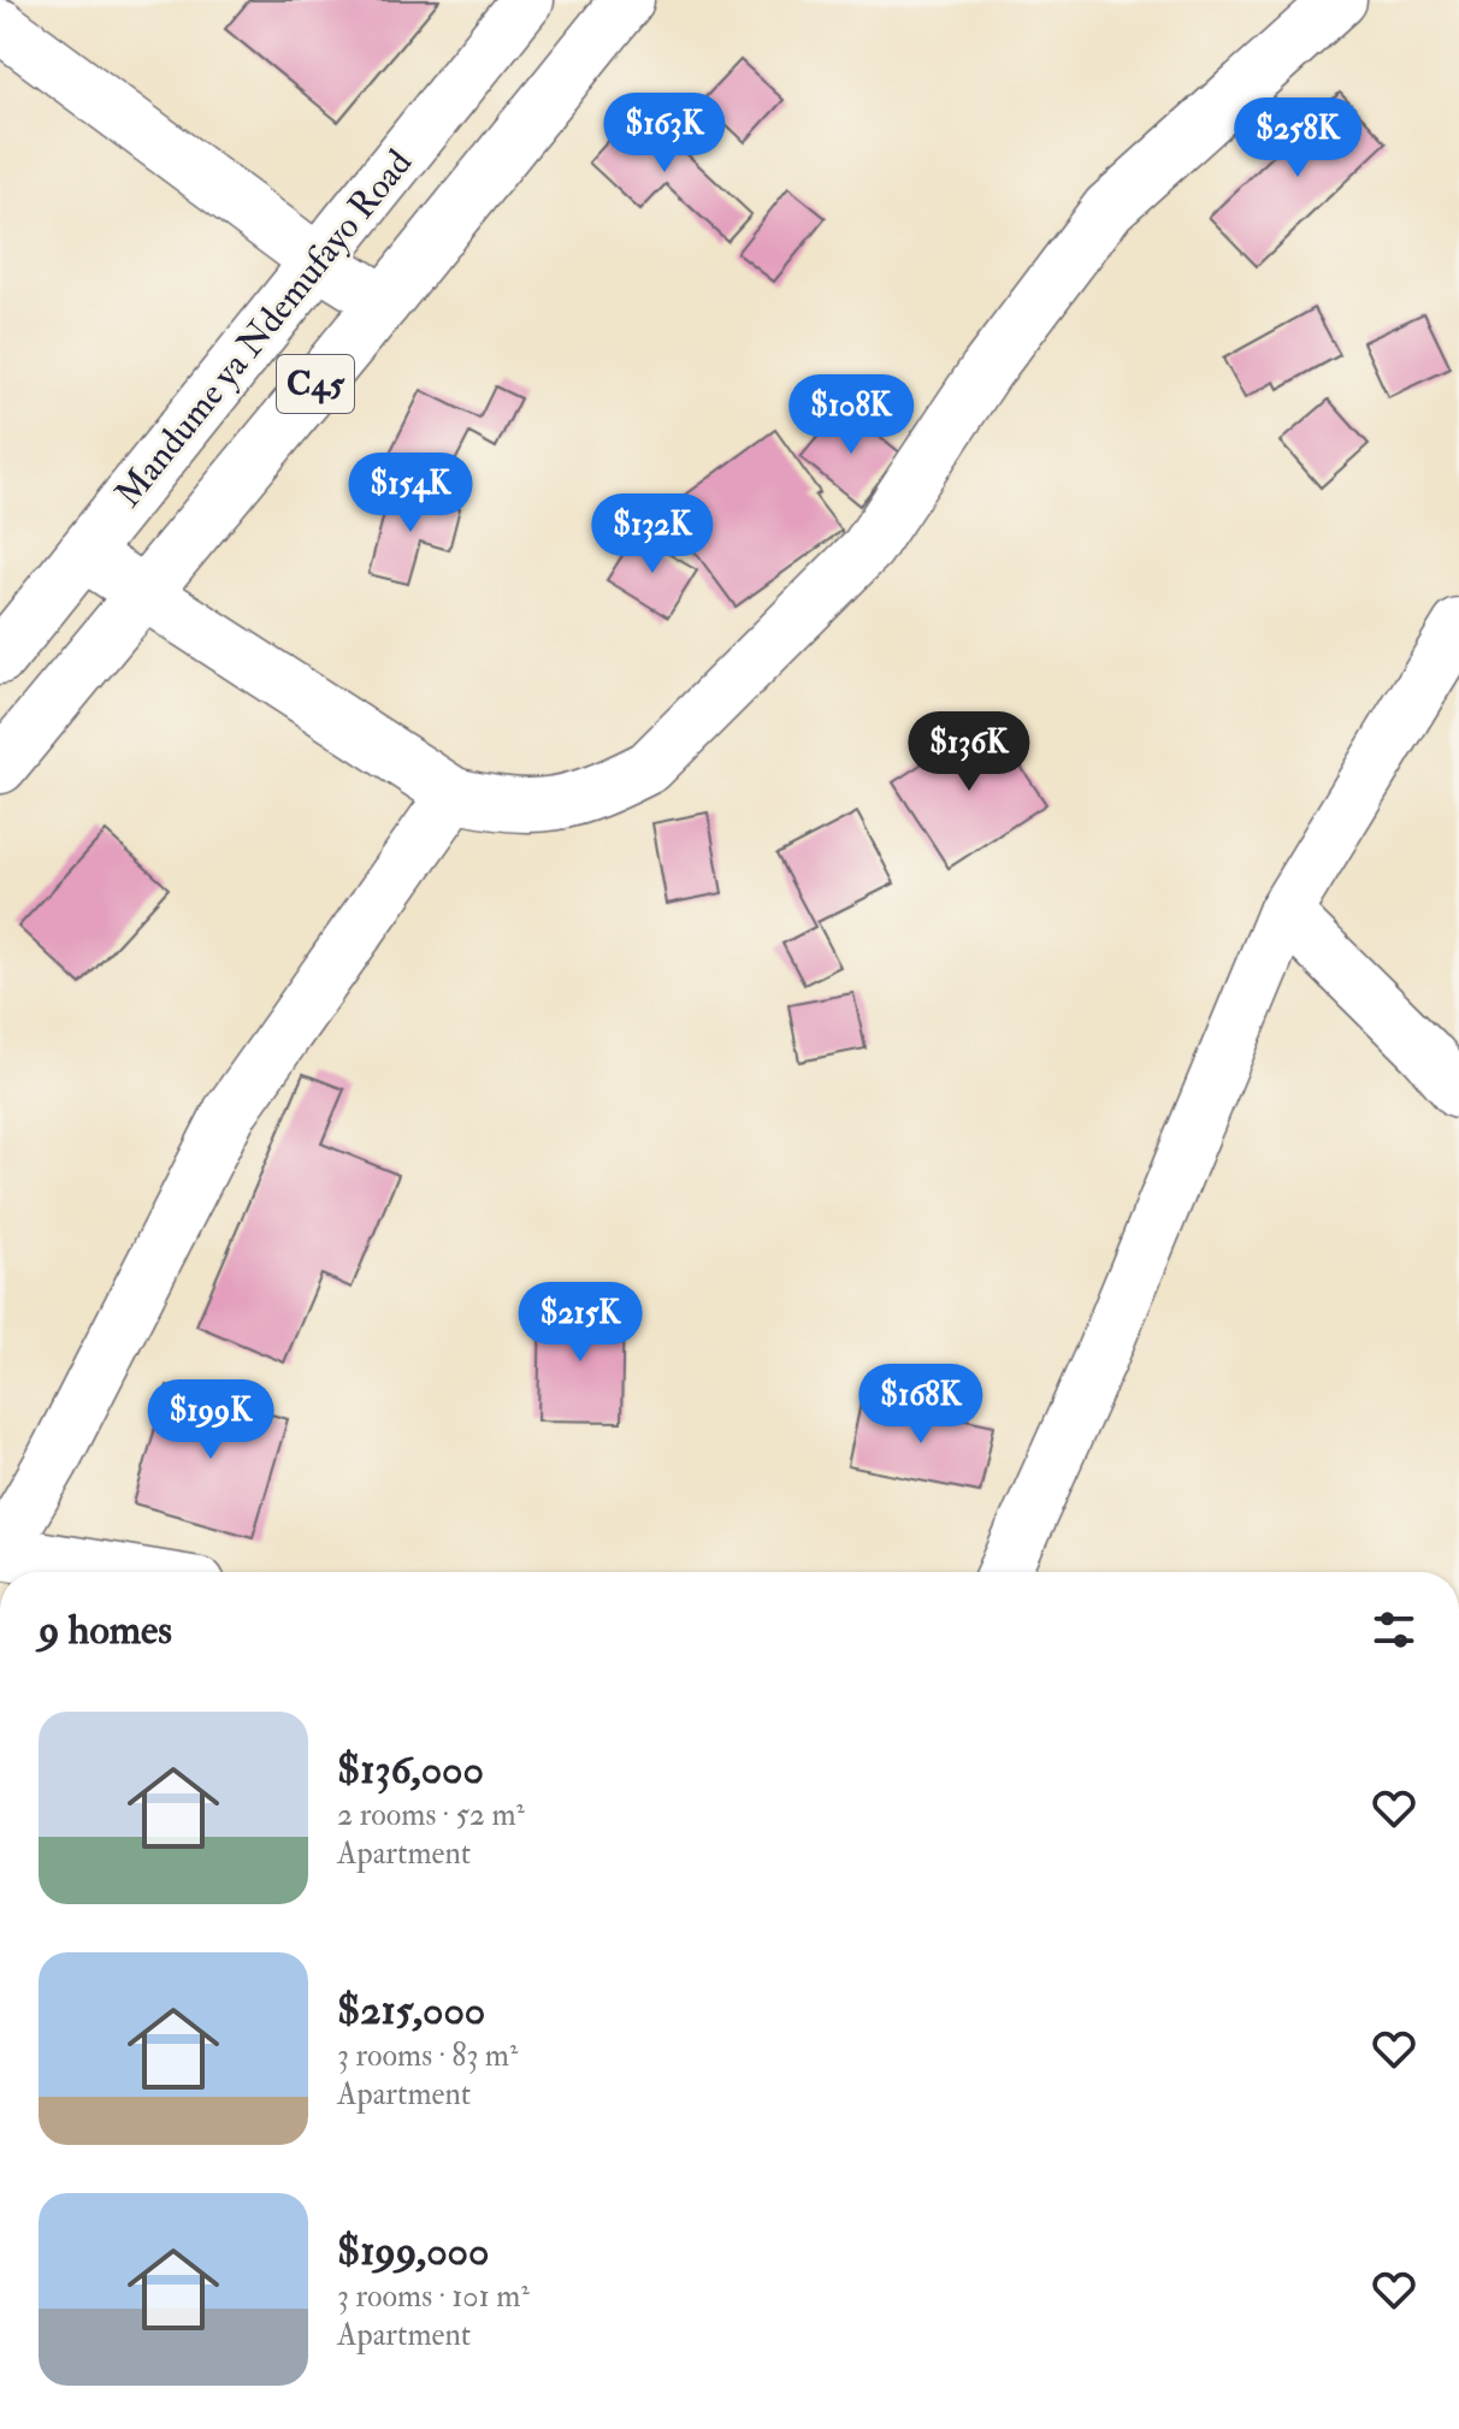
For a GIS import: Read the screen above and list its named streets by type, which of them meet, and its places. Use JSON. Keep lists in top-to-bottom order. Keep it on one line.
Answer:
{"streets":{"street":["Mandume ya Ndemufayo Road","C45"]},"page":{"price":["$163K","$258K","$108K","$154K","$132K","$136K","$215K","$168K","$199K"],"heading":"9 homes","list":[{"name":"$136,000","note":"2 rooms · 52 m² · Apartment"},{"name":"$215,000","note":"3 rooms · 83 m² · Apartment"},{"name":"$199,000","note":"3 rooms · 101 m² · Apartment"}]}}
